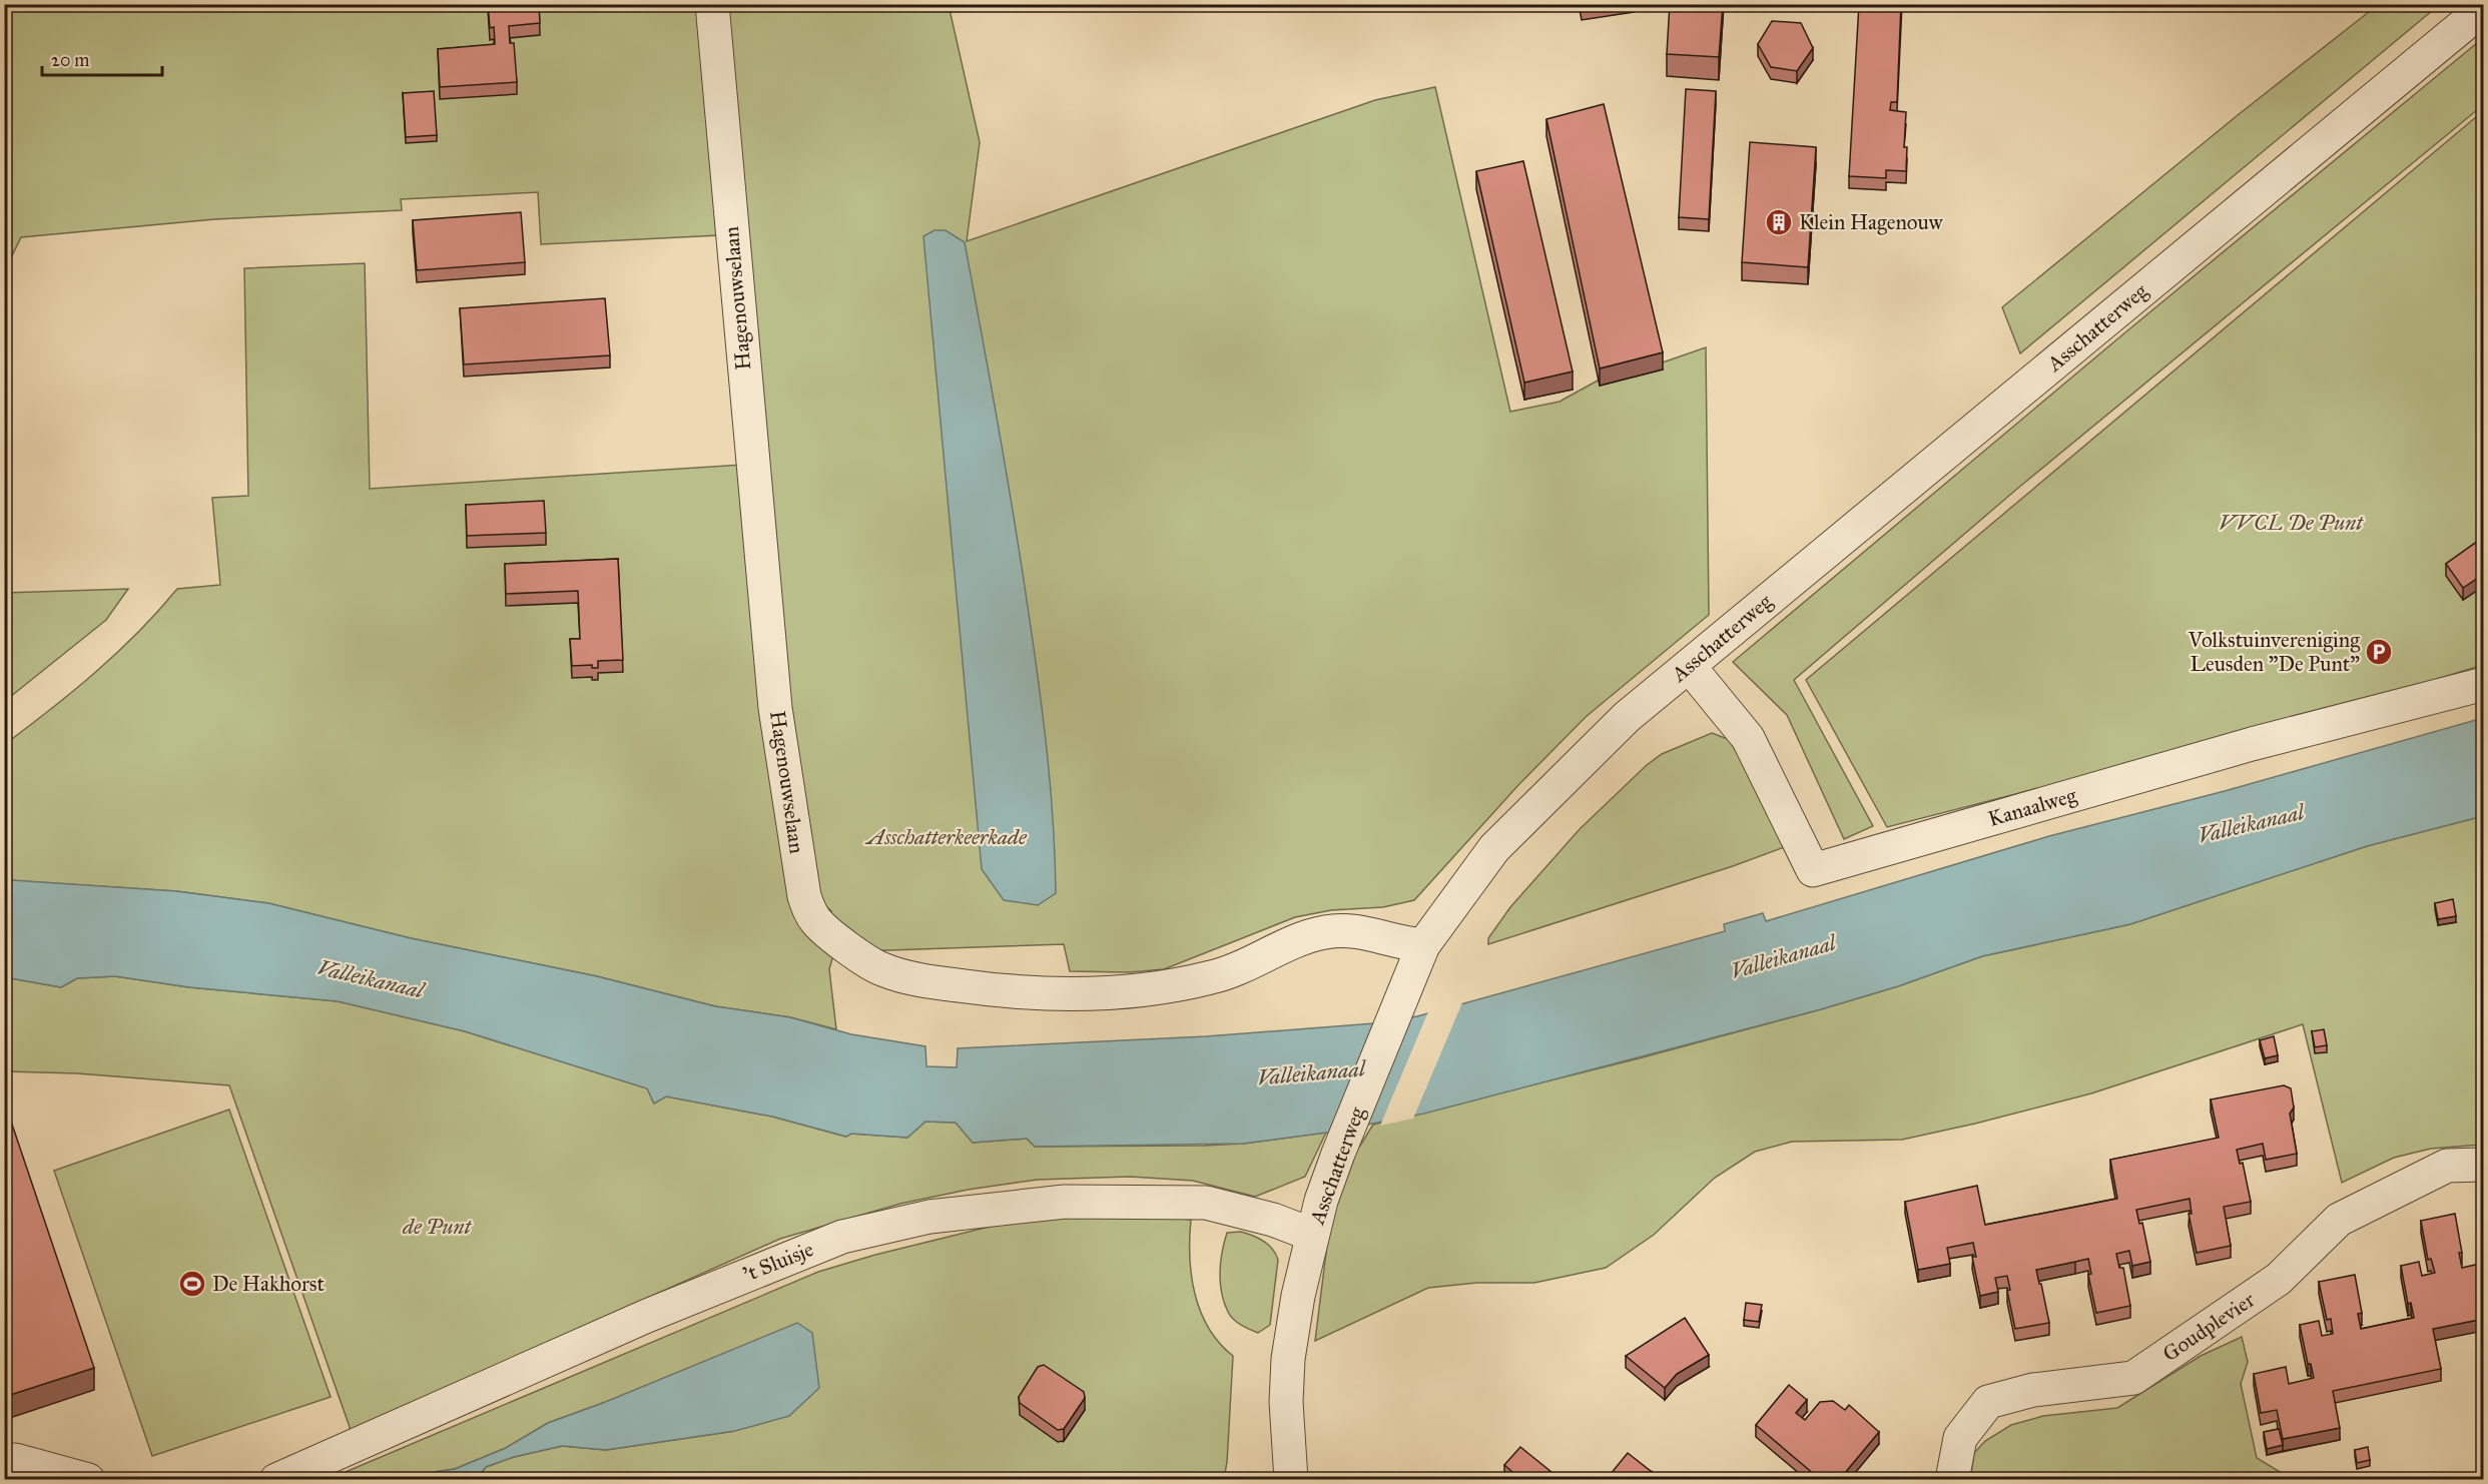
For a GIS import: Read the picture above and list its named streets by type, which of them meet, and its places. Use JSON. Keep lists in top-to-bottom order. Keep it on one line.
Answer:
{"streets":{"street":["Hagenouwselaan","Asschatterweg","Kanaalweg","'t Sluisje","Goudplevier"]},"crossings":[["Hagenouwselaan","Asschatterweg"],["Asschatterweg","Kanaalweg"],["Asschatterweg","'t Sluisje"]],"water":["Valleikanaal"],"parks":["VVCL De Punt","Asschatterkeerkade","de Punt"],"places":{"building":["Klein Hagenouw"],"parking":["Volkstuinvereniging Leusden \"De Punt\""],"sports":["De Hakhorst"]},"scale_bar":"20 m"}
